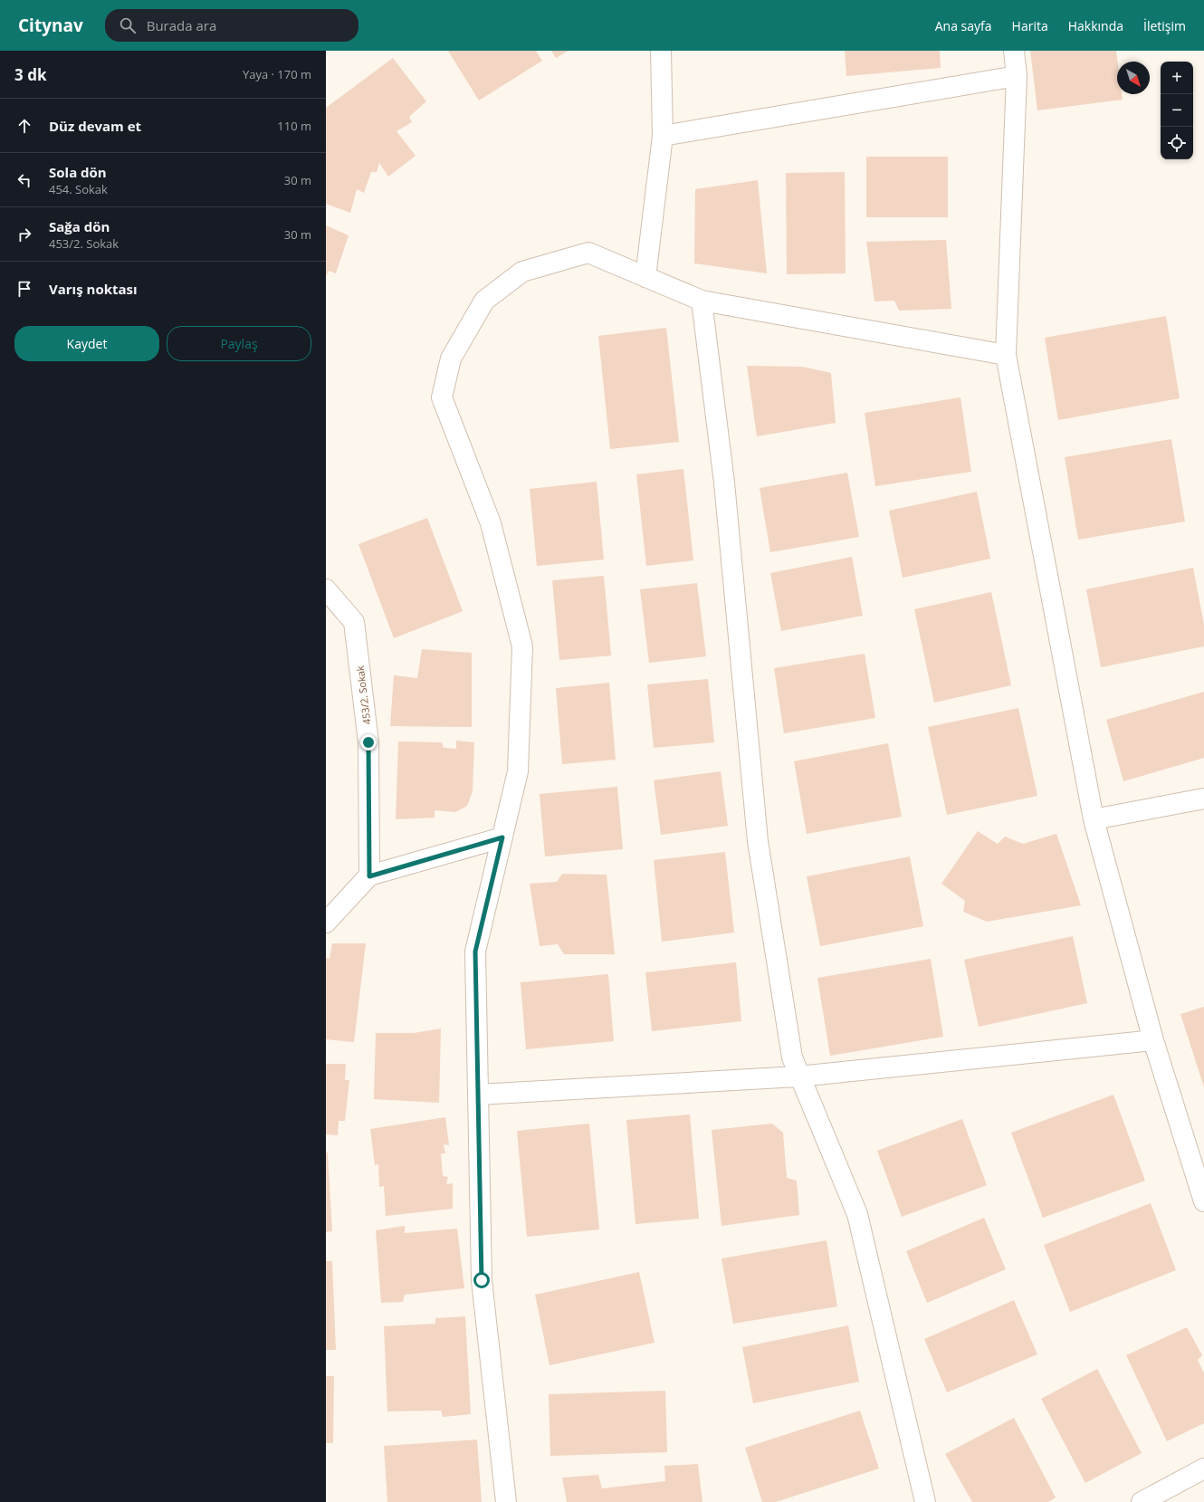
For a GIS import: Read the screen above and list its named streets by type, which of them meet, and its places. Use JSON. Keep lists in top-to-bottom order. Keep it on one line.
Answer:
{"streets":{"street":["453/2. Sokak"]},"north":"bottom right","page":{"header":"Citynav","search":"Burada ara","nav":["Ana sayfa","Harita","Hakkında","İletişim"],"heading":["3 dk","Yaya · 170 m"],"map_buttons":["+","−"],"list":[["Düz devam et","110 m"],["Sola dön","454. Sokak","30 m"],["Sağa dön","453/2. Sokak","30 m"],"Varış noktası"],"buttons":["Kaydet","Paylaş"]}}
